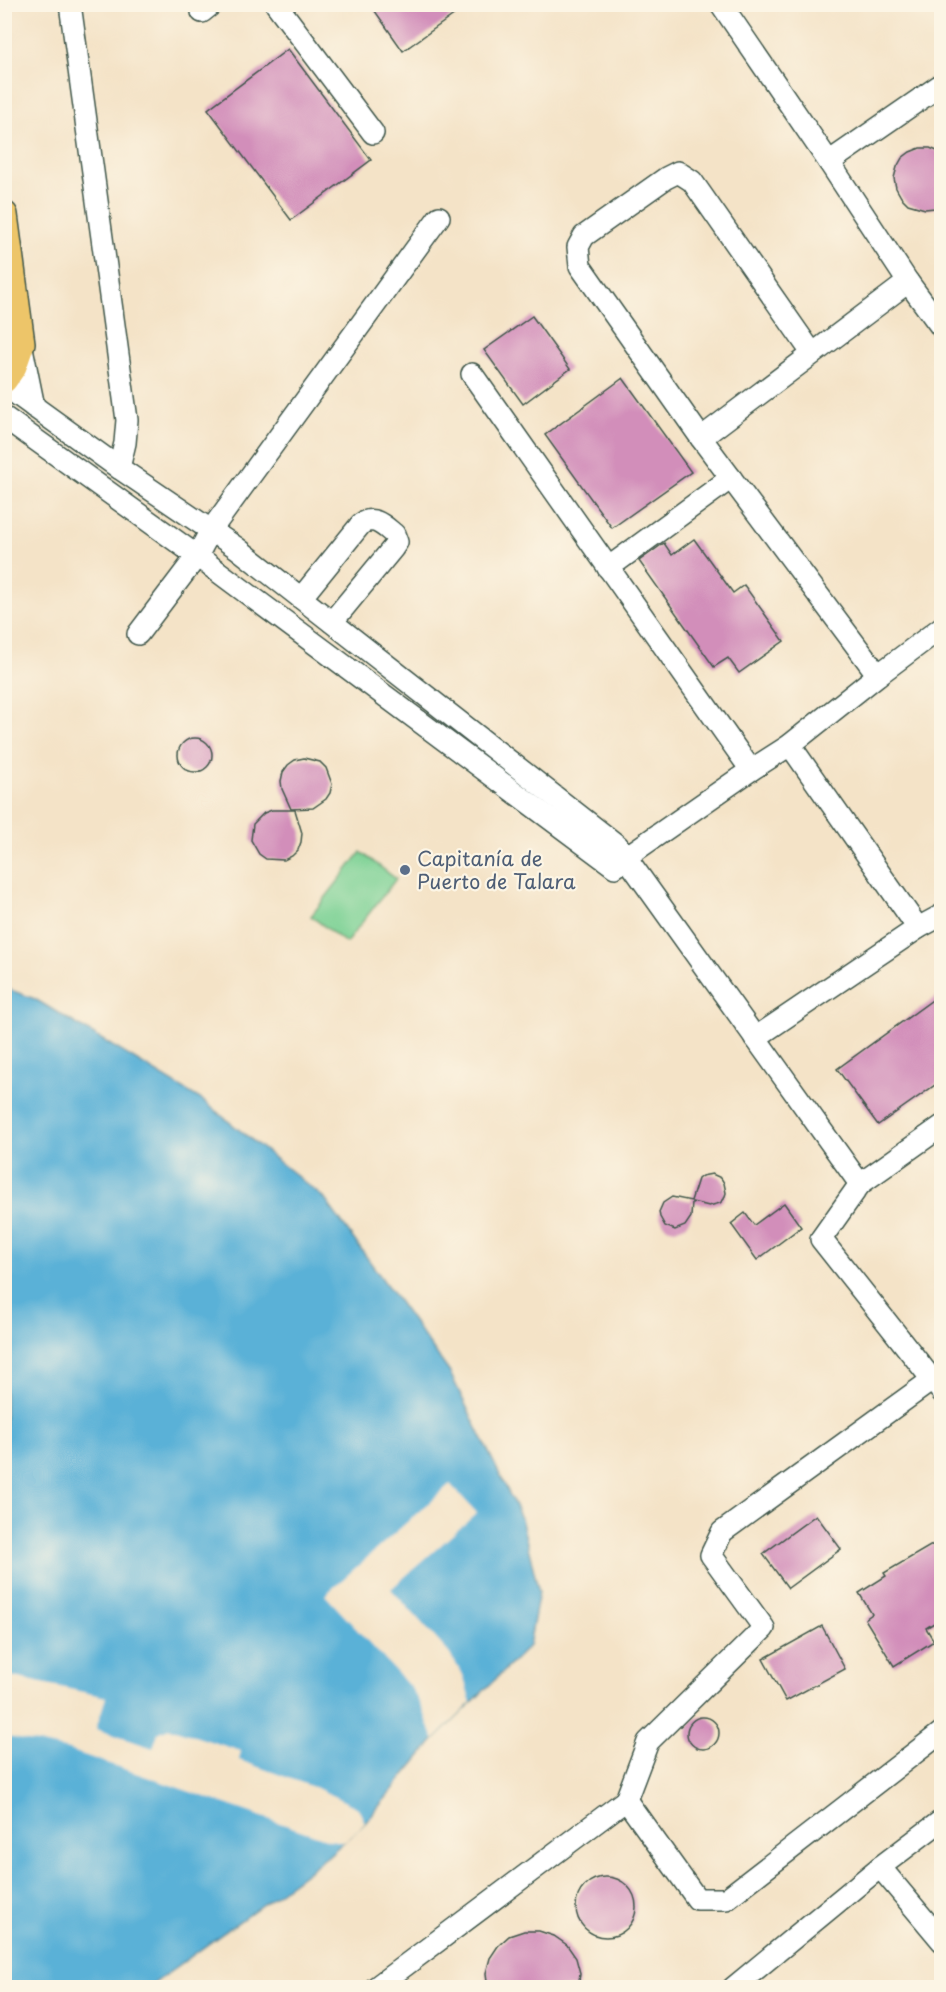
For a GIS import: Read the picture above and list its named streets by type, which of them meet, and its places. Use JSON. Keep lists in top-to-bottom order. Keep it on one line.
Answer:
{"places":["Capitanía de Puerto de Talara"]}
